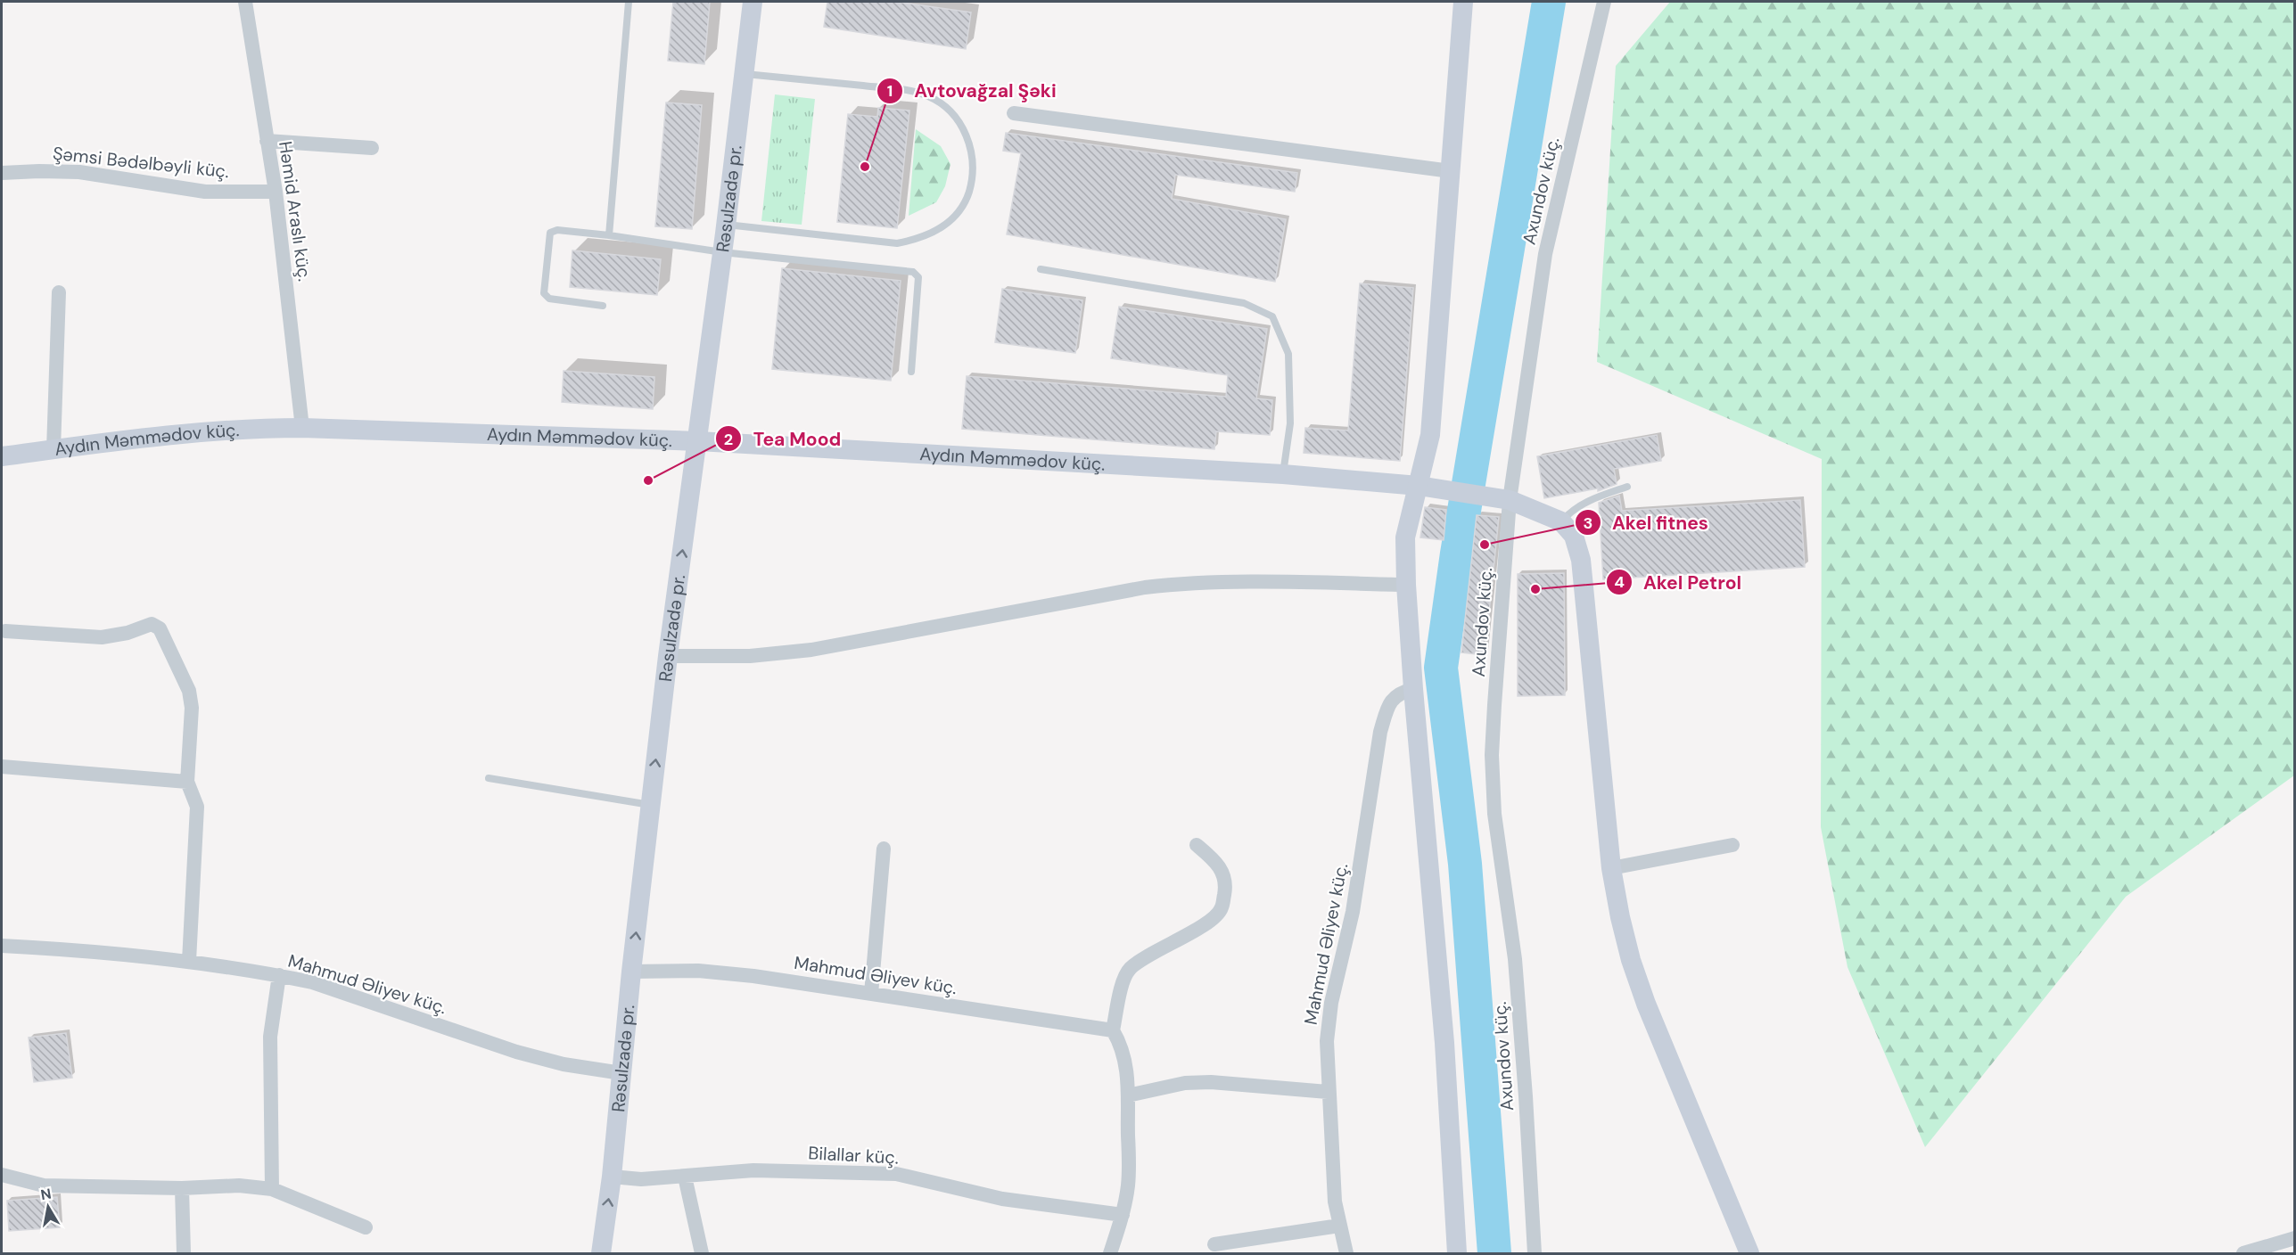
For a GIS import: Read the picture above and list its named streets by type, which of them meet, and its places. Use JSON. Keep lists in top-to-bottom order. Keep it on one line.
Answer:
{"streets":{"street":["Şəmsi Bədəlbəyli küç.","Axundov küç.","Rəsulzadə pr.","Həmid Araslı küç.","Aydın Məmmədov küç.","Mahmud Əliyev küç.","Bilallar küç."]},"crossings":[["Şəmsi Bədəlbəyli küç.","Həmid Araslı küç."],["Axundov küç.","Aydın Məmmədov küç."],["Rəsulzadə pr.","Aydın Məmmədov küç."],["Rəsulzadə pr.","Mahmud Əliyev küç."],["Rəsulzadə pr.","Bilallar küç."],["Həmid Araslı küç.","Aydın Məmmədov küç."]],"one_way":["Rəsulzadə pr."],"places":["Avtovağzal Şəki","Tea Mood","Akel fitnes","Akel Petrol"],"north":"top"}
